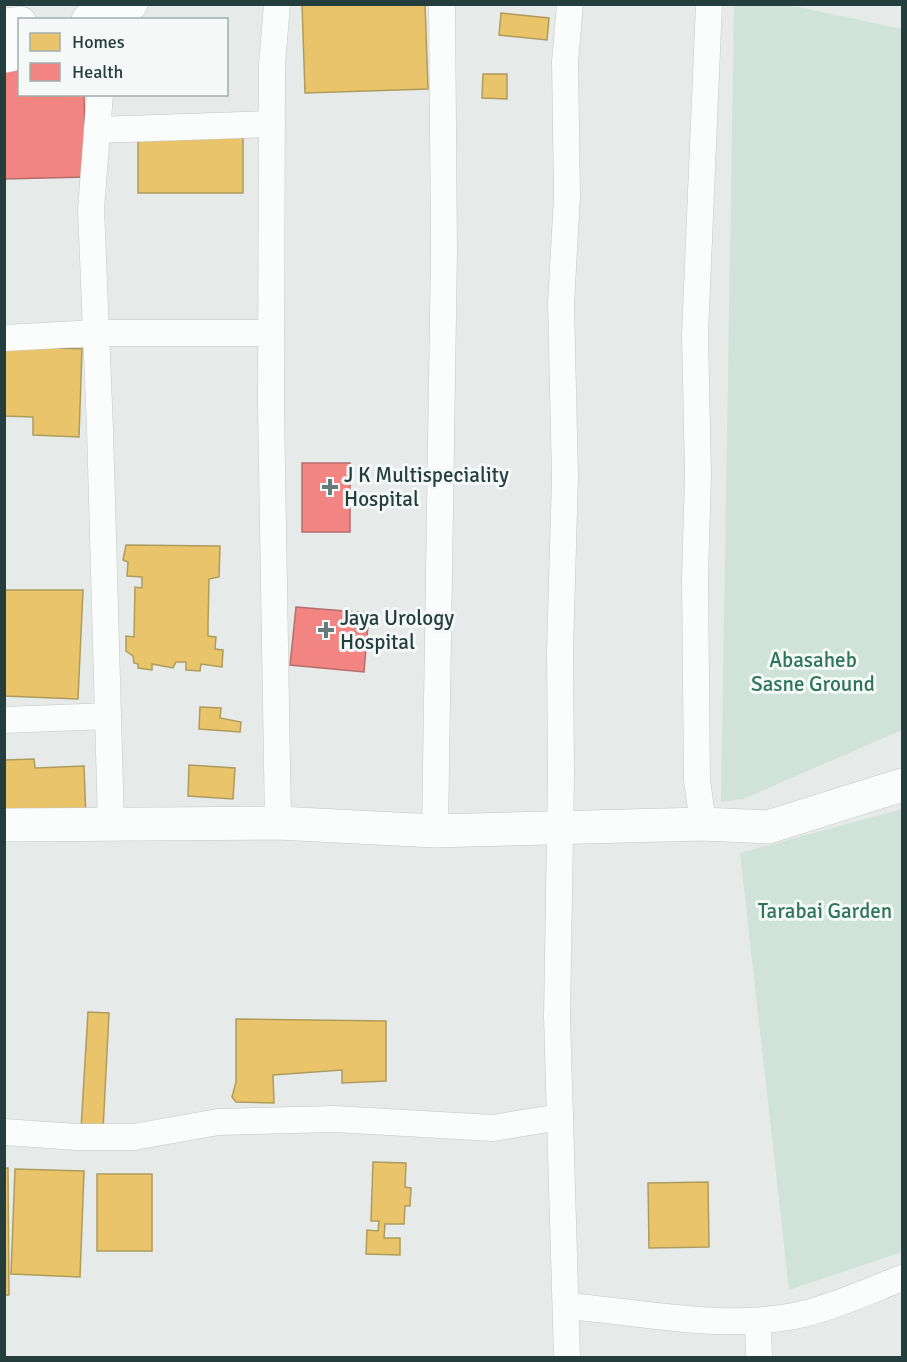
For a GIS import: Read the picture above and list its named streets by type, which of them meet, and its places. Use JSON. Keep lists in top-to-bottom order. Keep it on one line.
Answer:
{"parks":["Abasaheb Sasne Ground","Tarabai Garden"],"places":{"health":["J K Multispeciality Hospital","Jaya Urology Hospital"]},"legend":["Homes","Health"]}
